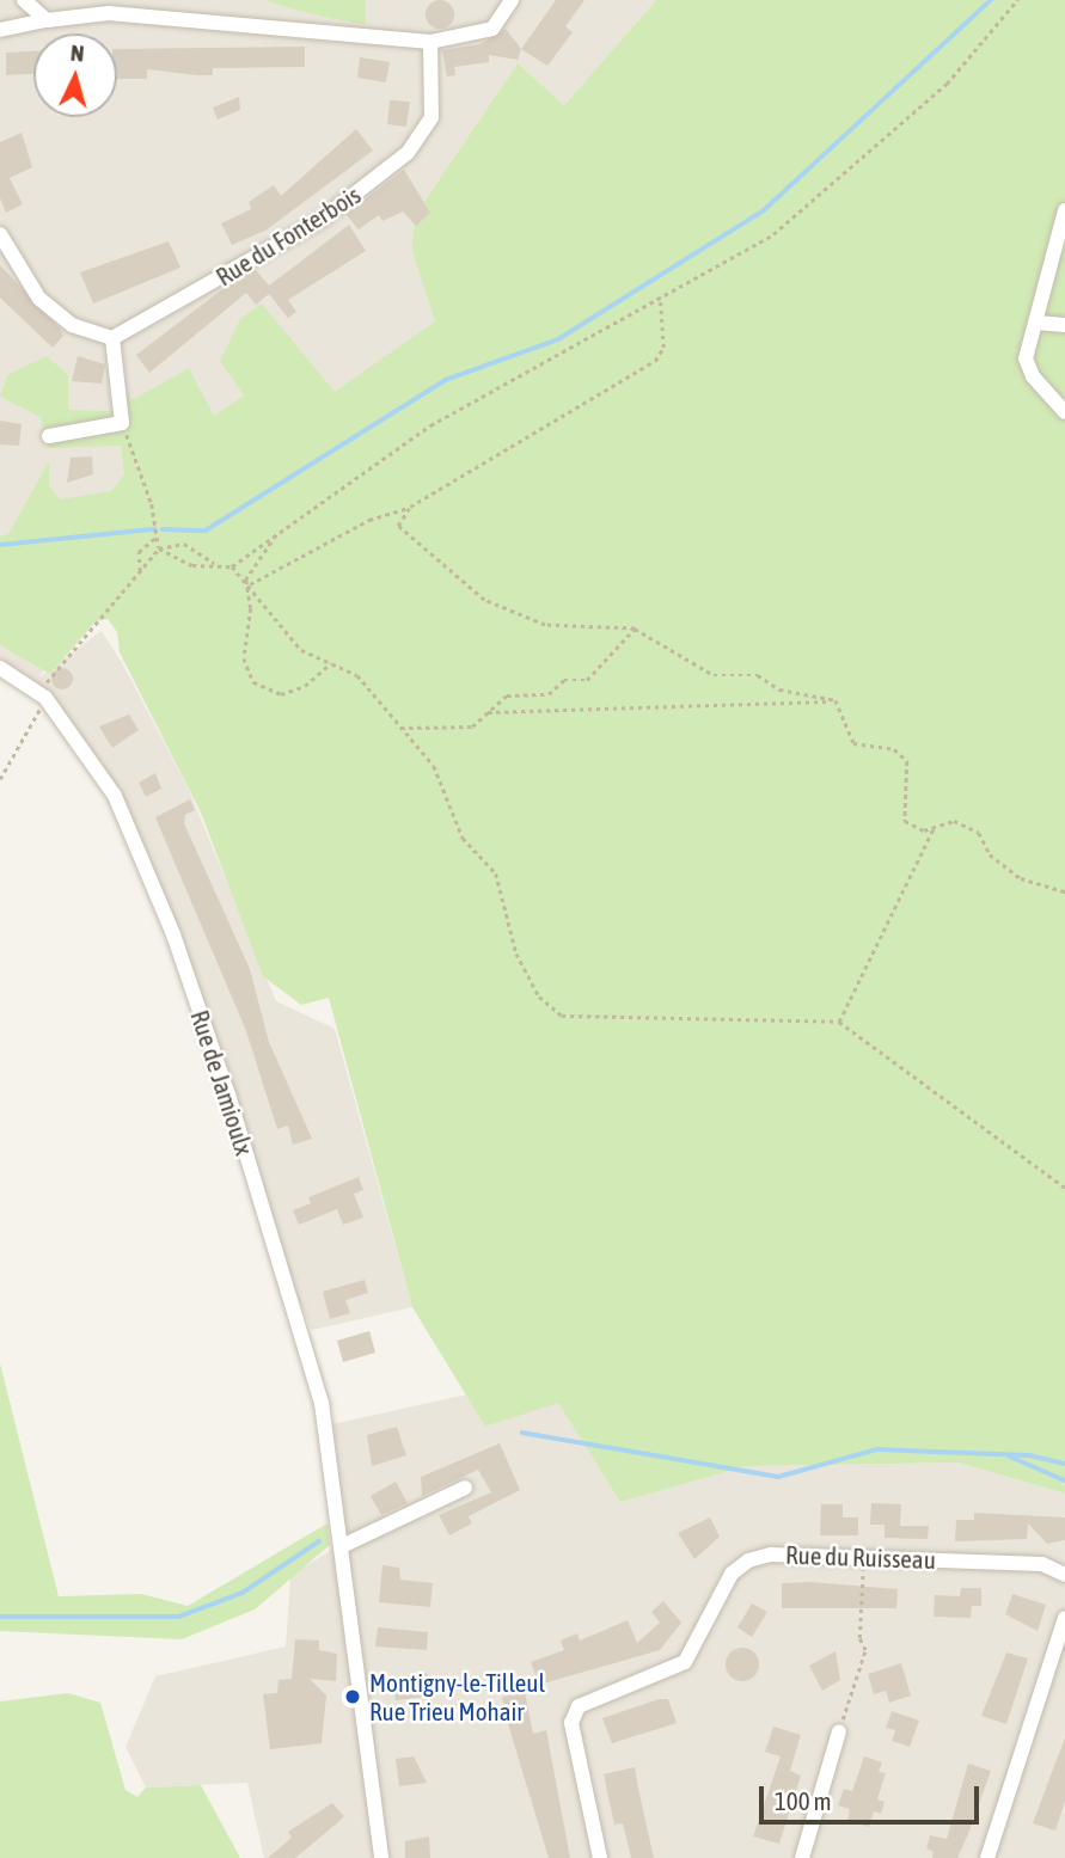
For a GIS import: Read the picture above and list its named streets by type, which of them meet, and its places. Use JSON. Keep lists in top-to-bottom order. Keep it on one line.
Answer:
{"streets":{"street":["Rue du Fonterbois","Rue de Jamioulx","Rue du Ruisseau"]},"places":["Montigny-le-Tilleul Rue Trieu Mohair"],"scale_bar":"100 m","north":"top"}
